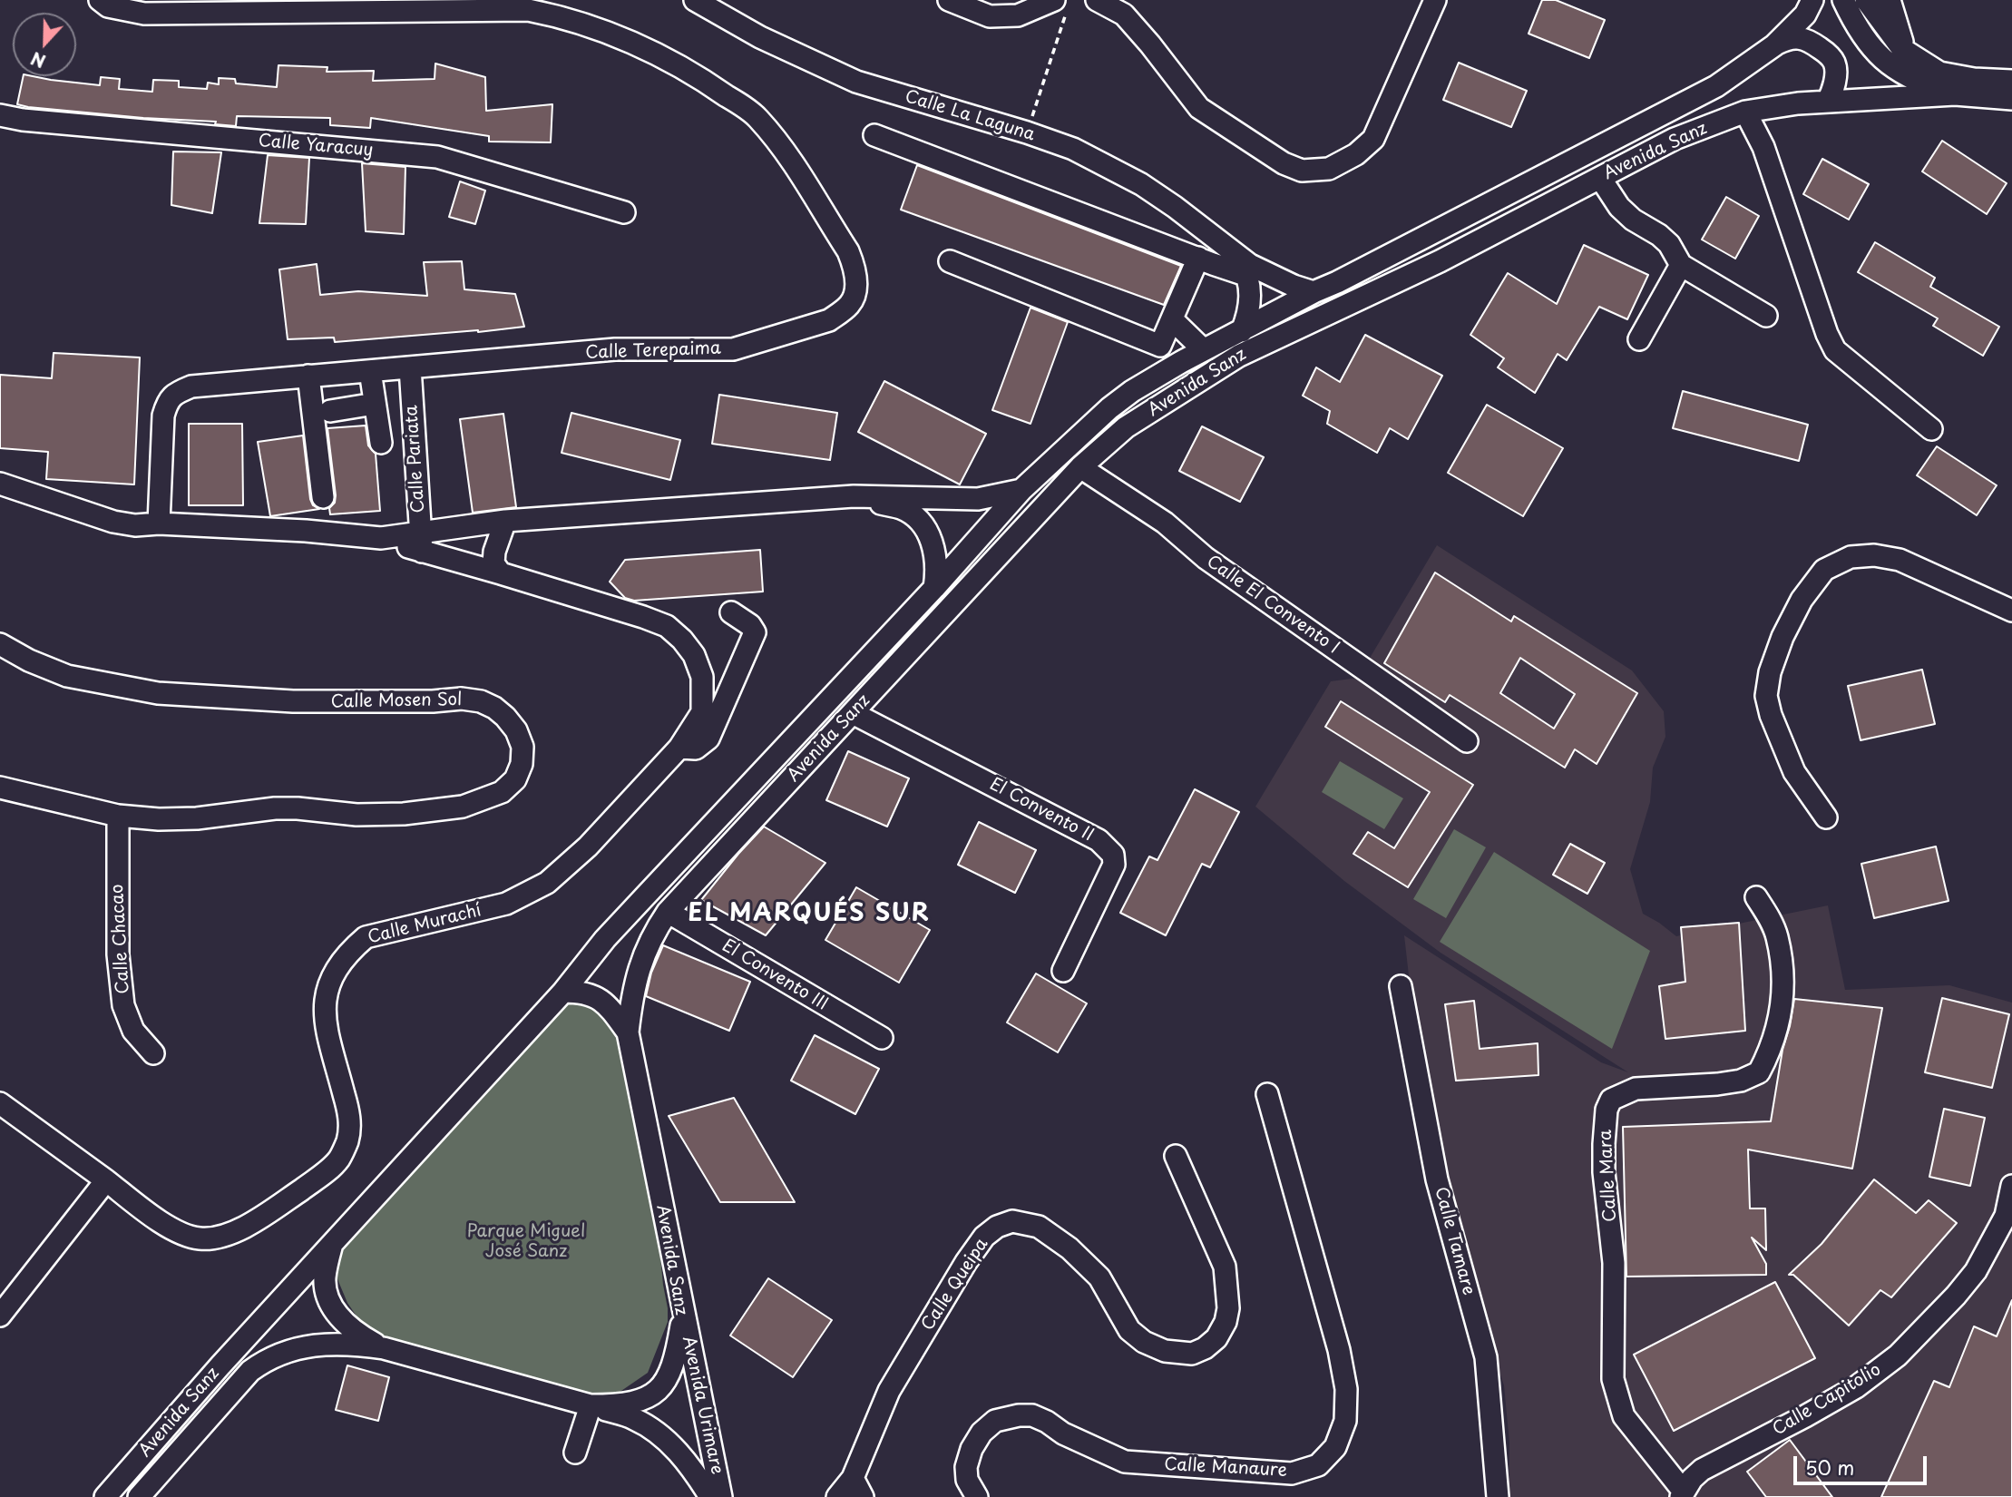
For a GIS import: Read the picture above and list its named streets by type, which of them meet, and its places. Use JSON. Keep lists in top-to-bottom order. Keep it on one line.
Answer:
{"streets":{"street":["Calle La Laguna","Calle Yaracuy","Avenida Sanz","Calle Terepaima","Calle Pariata","Calle El Convento I","Calle Mosen Sol","El Convento II","Calle Murachí","Calle Chacao","El Convento III","Calle Mara","Calle Tamare","Calle Queipa","Calle Capitolio","Avenida Urimare","Calle Manaure"]},"crossings":[["Calle La Laguna","Avenida Sanz"],["Avenida Sanz","Calle El Convento I"],["Avenida Sanz","El Convento II"],["Avenida Sanz","El Convento III"],["Avenida Sanz","Avenida Urimare"],["Calle Terepaima","Calle Pariata"],["Calle Pariata","Calle Murachí"],["Calle Mosen Sol","Calle Chacao"],["Calle Mara","Calle Capitolio"]],"districts":["EL MARQUÉS SUR"],"parks":["Parque Miguel José Sanz"],"scale_bar":"50 m","north":"bottom"}
